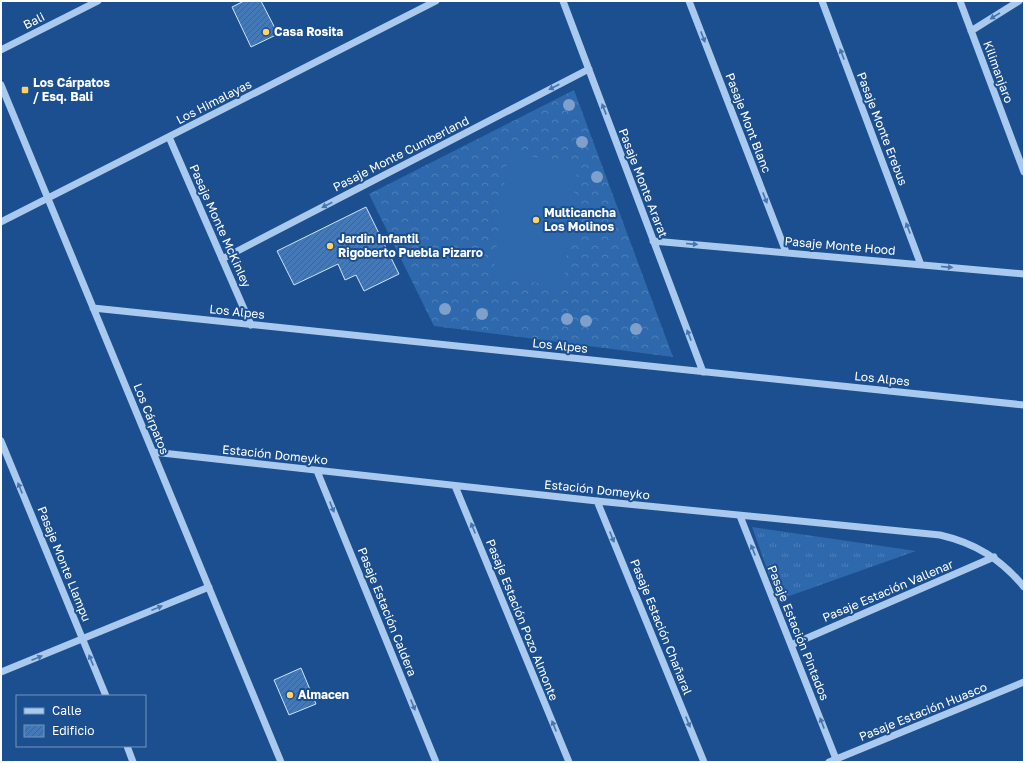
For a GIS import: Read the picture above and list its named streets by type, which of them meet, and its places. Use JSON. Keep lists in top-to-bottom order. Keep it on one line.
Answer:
{"streets":{"street":["Bali","Kilimanjaro","Los Himalayas","Pasaje Mont Blanc","Pasaje Monte Erebus","Pasaje Monte Cumberland","Pasaje Monte Ararat","Pasaje Monte McKinley","Pasaje Monte Hood","Los Alpes","Los Cárpatos","Estación Domeyko","Pasaje Monte Llampu","Pasaje Estación Vallenar","Pasaje Estación Caldera","Pasaje Estación Pozo Almonte","Pasaje Estación Chañaral","Pasaje Estación Pintados","Pasaje Estación Huasco"]},"crossings":[["Los Himalayas","Pasaje Monte McKinley"],["Los Himalayas","Los Cárpatos"],["Pasaje Mont Blanc","Pasaje Monte Hood"],["Pasaje Monte Erebus","Pasaje Monte Hood"],["Pasaje Monte Cumberland","Pasaje Monte Ararat"],["Pasaje Monte Cumberland","Pasaje Monte McKinley"],["Pasaje Monte Ararat","Pasaje Monte Hood"],["Pasaje Monte Ararat","Los Alpes"],["Pasaje Monte McKinley","Los Alpes"],["Los Alpes","Los Cárpatos"],["Los Cárpatos","Estación Domeyko"],["Estación Domeyko","Pasaje Estación Vallenar"],["Estación Domeyko","Pasaje Estación Caldera"],["Estación Domeyko","Pasaje Estación Pozo Almonte"],["Estación Domeyko","Pasaje Estación Chañaral"],["Estación Domeyko","Pasaje Estación Pintados"],["Pasaje Estación Vallenar","Pasaje Estación Pintados"],["Pasaje Estación Pintados","Pasaje Estación Huasco"]],"one_way":["Pasaje Mont Blanc","Pasaje Monte Erebus","Pasaje Monte Cumberland","Pasaje Monte Ararat","Pasaje Monte Hood","Pasaje Monte Llampu","Pasaje Estación Caldera","Pasaje Estación Pozo Almonte","Pasaje Estación Chañaral","Pasaje Estación Pintados"],"places":{"other":["Casa Rosita","Multicancha Los Molinos","Jardin Infantil Rigoberto Puebla Pizarro","Almacen"],"transit":["Los Cárpatos / Esq. Bali"]},"legend":["Calle","Edificio"]}
